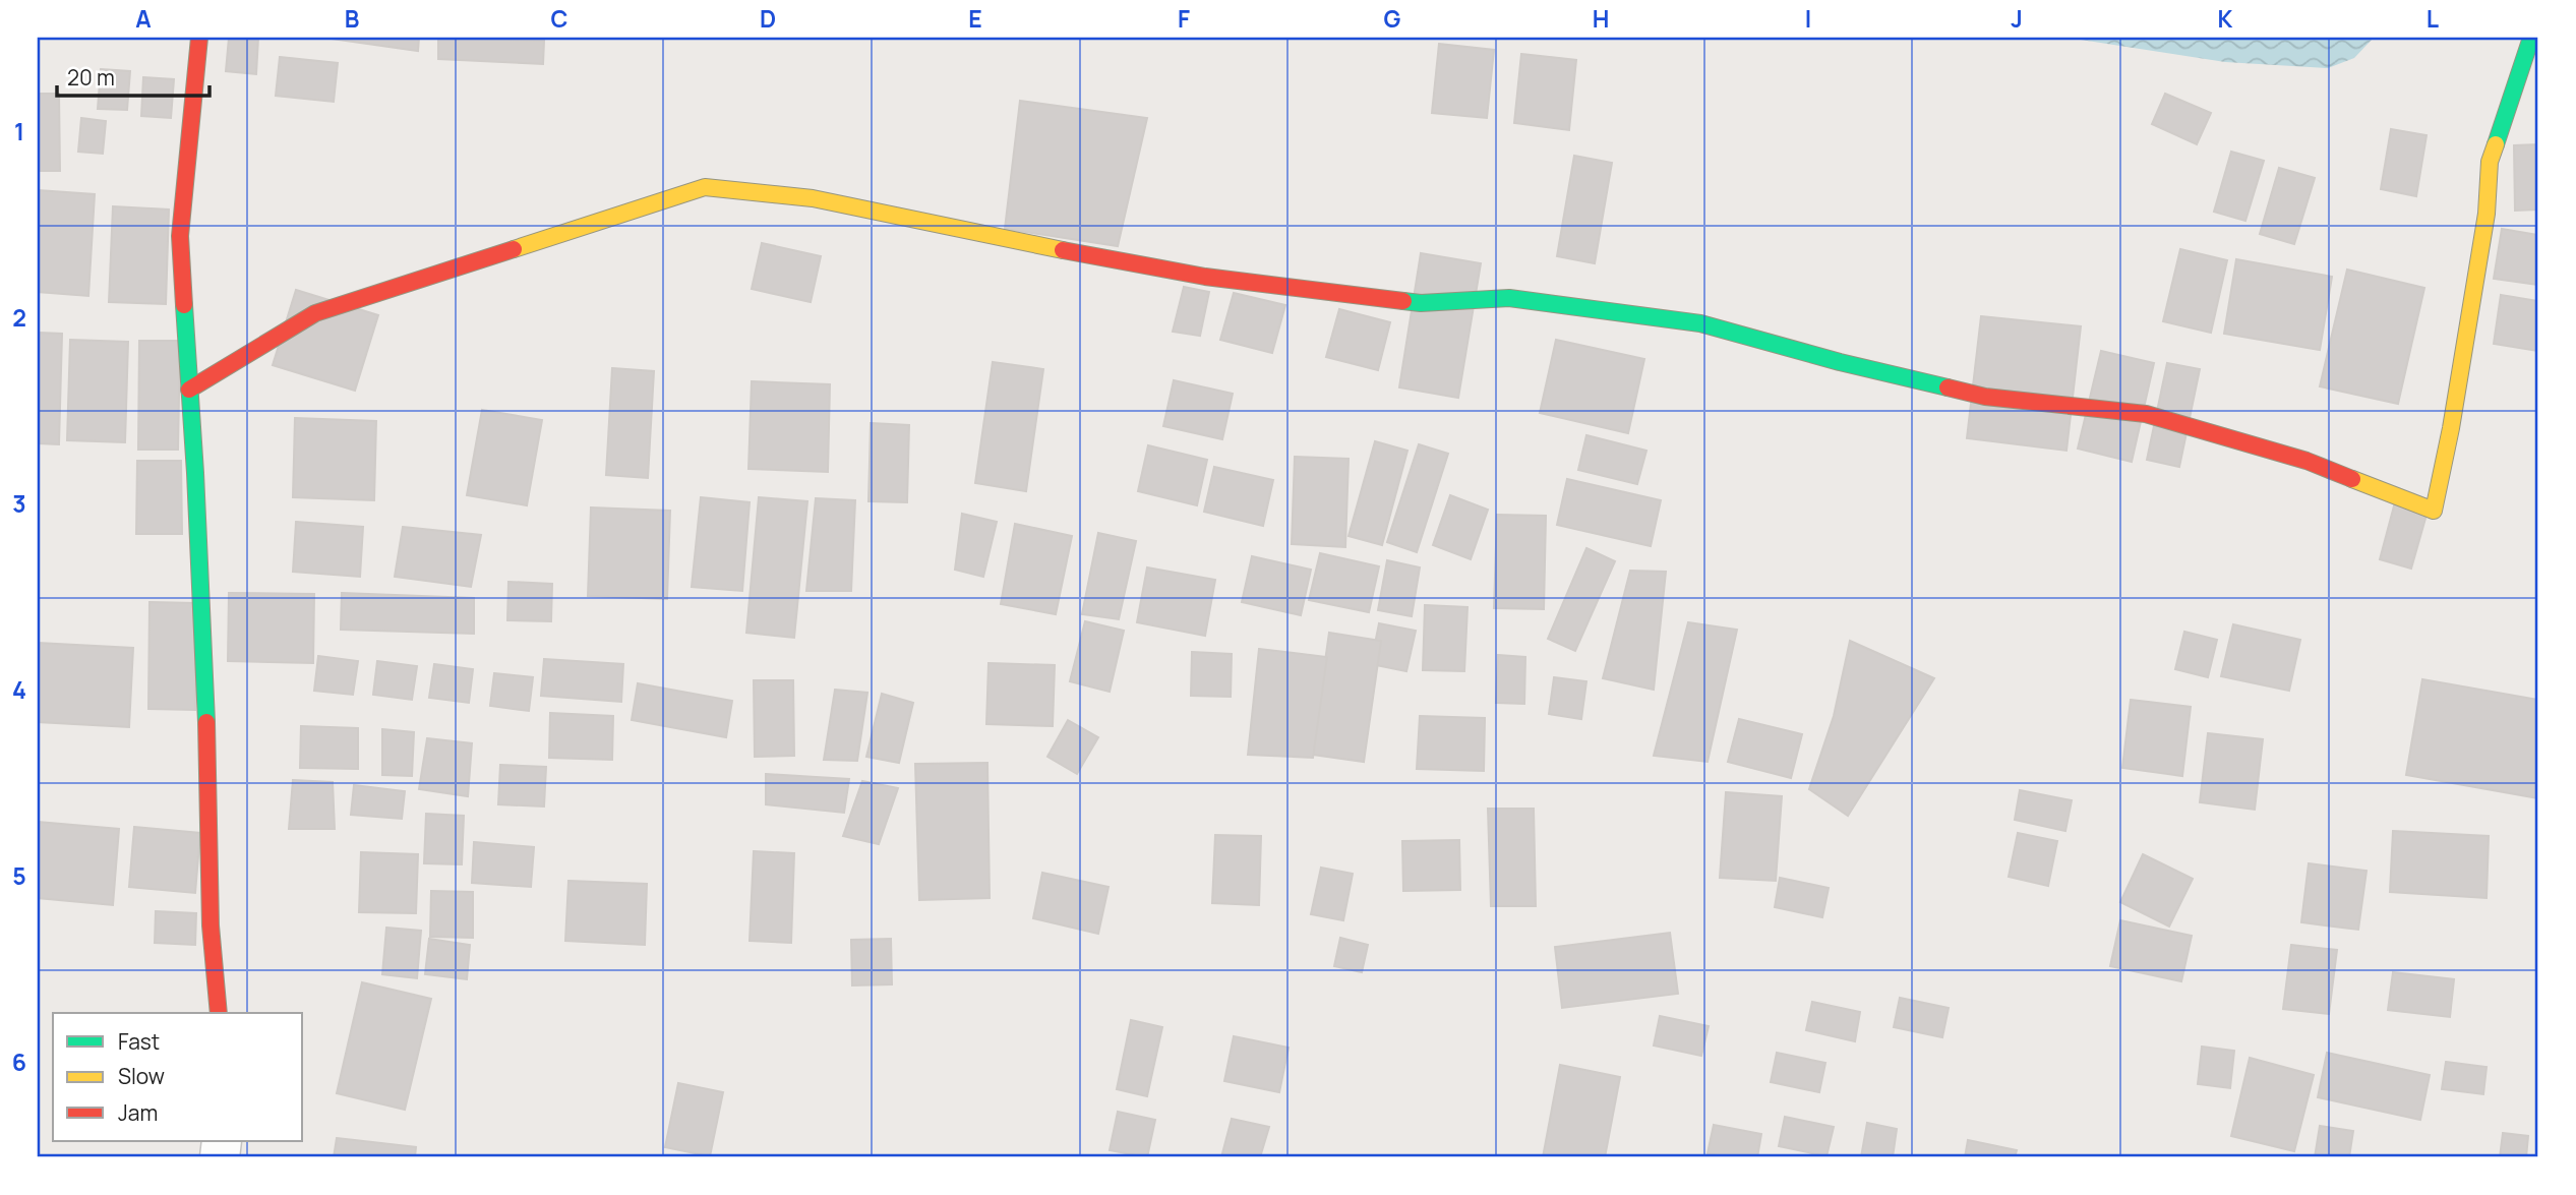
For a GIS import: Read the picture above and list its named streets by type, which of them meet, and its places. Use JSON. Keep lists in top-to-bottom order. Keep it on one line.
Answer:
{"legend":["Fast","Slow","Jam"],"scale_bar":"20 m","grid":{"columns":["A","B","C","D","E","F","G","H","I","J","K","L"],"rows":["1","2","3","4","5","6"]}}
